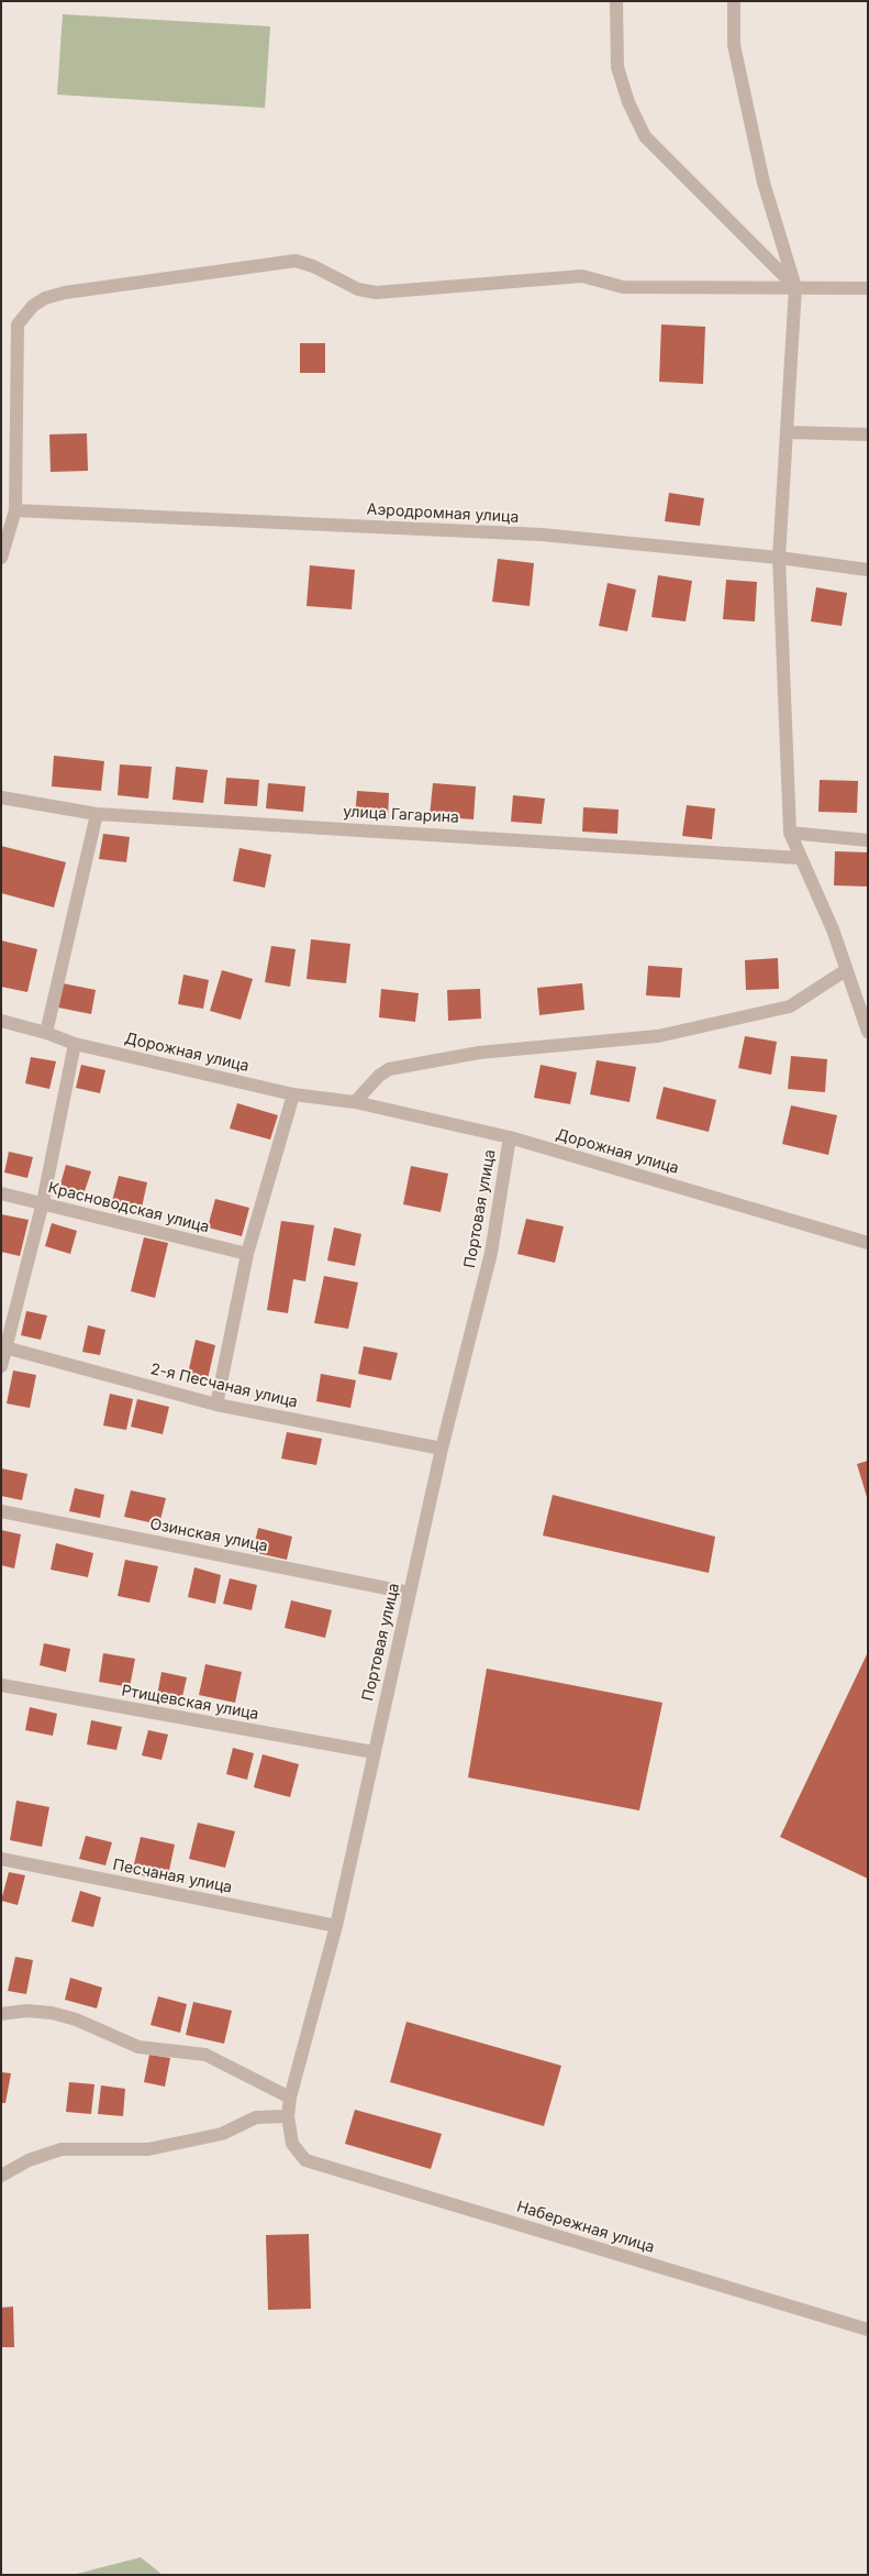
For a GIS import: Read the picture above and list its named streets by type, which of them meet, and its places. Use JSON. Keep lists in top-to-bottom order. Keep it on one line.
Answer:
{"streets":{"street":["Аэродромная улица","улица Гагарина","Дорожная улица","Красноводская улица","Портовая улица","2-я Песчаная улица","Озинская улица","Ртищевская улица","Песчаная улица","Набережная улица"]},"crossings":[["Дорожная улица","Портовая улица"],["Портовая улица","2-я Песчаная улица"],["Портовая улица","Озинская улица"],["Портовая улица","Ртищевская улица"],["Портовая улица","Песчаная улица"],["Портовая улица","Набережная улица"]]}
